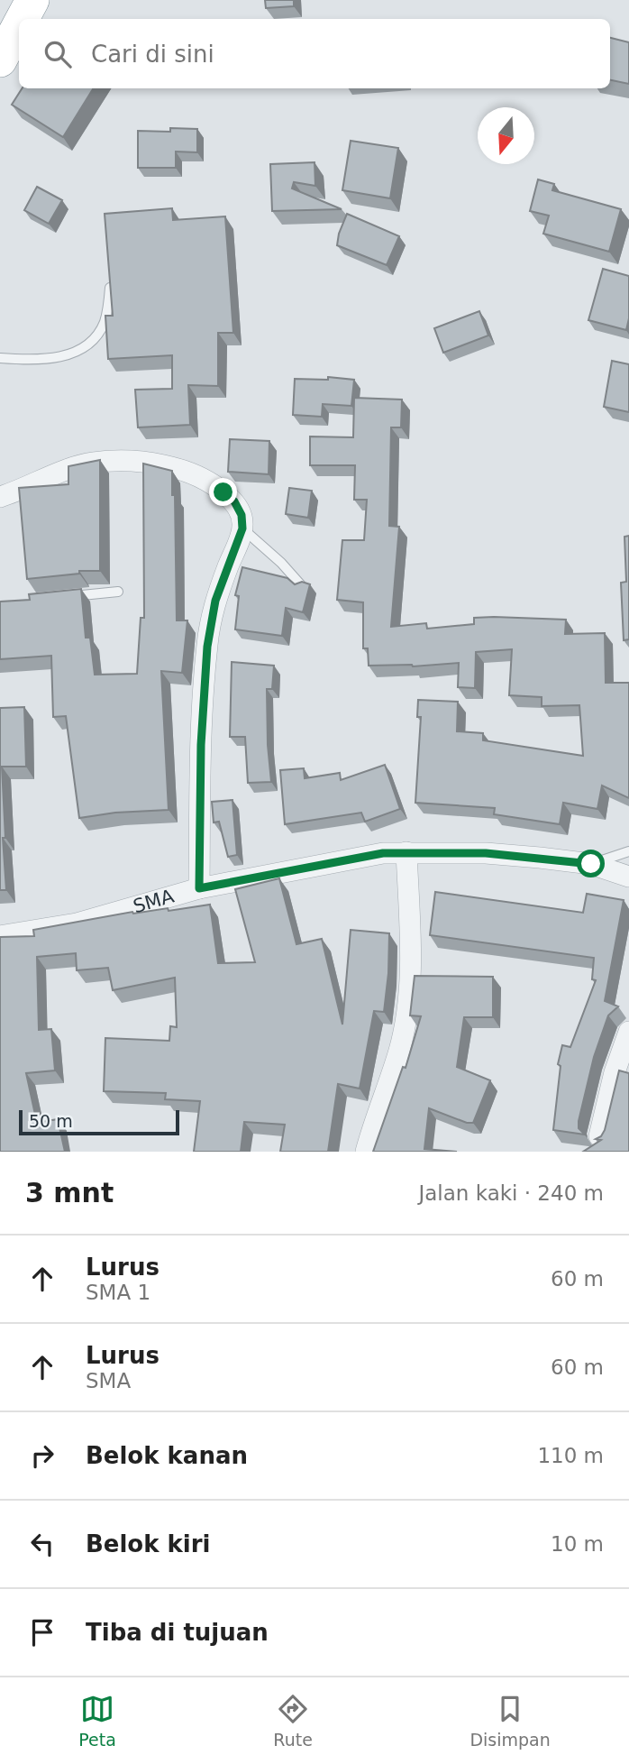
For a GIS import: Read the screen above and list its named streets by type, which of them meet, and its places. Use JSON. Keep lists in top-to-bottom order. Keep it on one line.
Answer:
{"streets":{"street":["SMA"]},"scale_bar":"50 m","north":"bottom","page":{"search":"Cari di sini","scale":"50 m","heading":["3 mnt","Jalan kaki · 240 m"],"list":[["Lurus","SMA 1","60 m"],["Lurus","SMA","60 m"],["Belok kanan","110 m"],["Belok kiri","10 m"],"Tiba di tujuan"],"nav":["Peta","Rute","Disimpan"]}}
